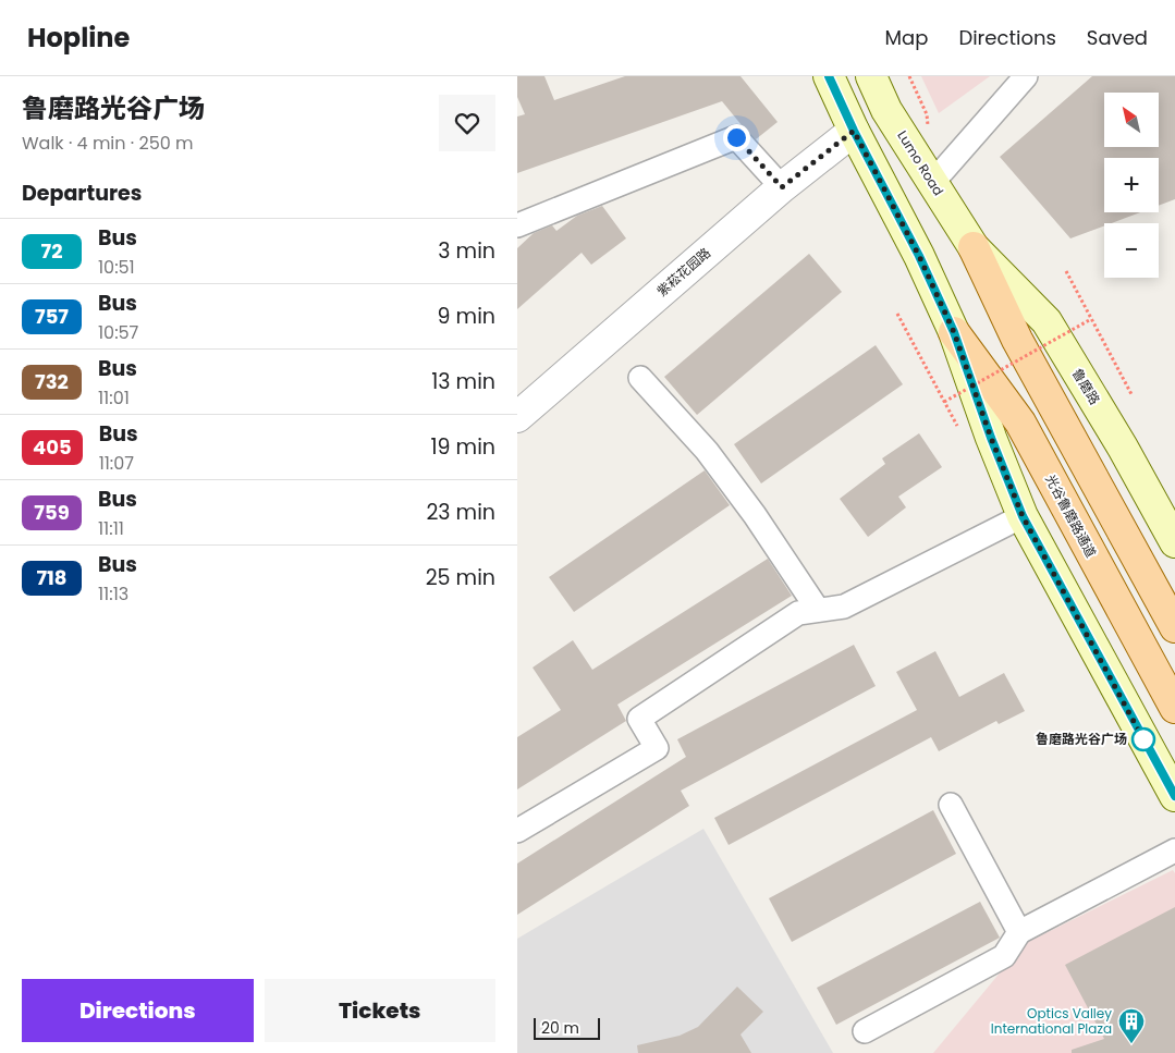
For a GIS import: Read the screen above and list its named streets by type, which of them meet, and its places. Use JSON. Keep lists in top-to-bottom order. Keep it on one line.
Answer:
{"streets":{"main road":["Lumo Road","鲁磨路","光谷鲁磨路通道"],"street":["紫菘花园路"]},"crossings":[["Lumo Road","鲁磨路"]],"places":{"other":["鲁磨路光谷广场"],"building":["Optics Valley International Plaza"]},"lines":["bus line 72"],"scale_bar":"20 m","north":"top left","page":{"header":"Hopline","nav":["Map","Directions","Saved"],"heading":[["鲁磨路光谷广场","Walk · 4 min · 250 m"],"Departures"],"map_buttons":["+","−"],"list":[{"mark":"72","name":"Bus","note":"10:51","value":"3 min"},{"mark":"757","name":"Bus","note":"10:57","value":"9 min"},{"mark":"732","name":"Bus","note":"11:01","value":"13 min"},{"mark":"405","name":"Bus","note":"11:07","value":"19 min"},{"mark":"759","name":"Bus","note":"11:11","value":"23 min"},{"mark":"718","name":"Bus","note":"11:13","value":"25 min"}],"buttons":["Directions","Tickets"],"scale":"20 m"}}
